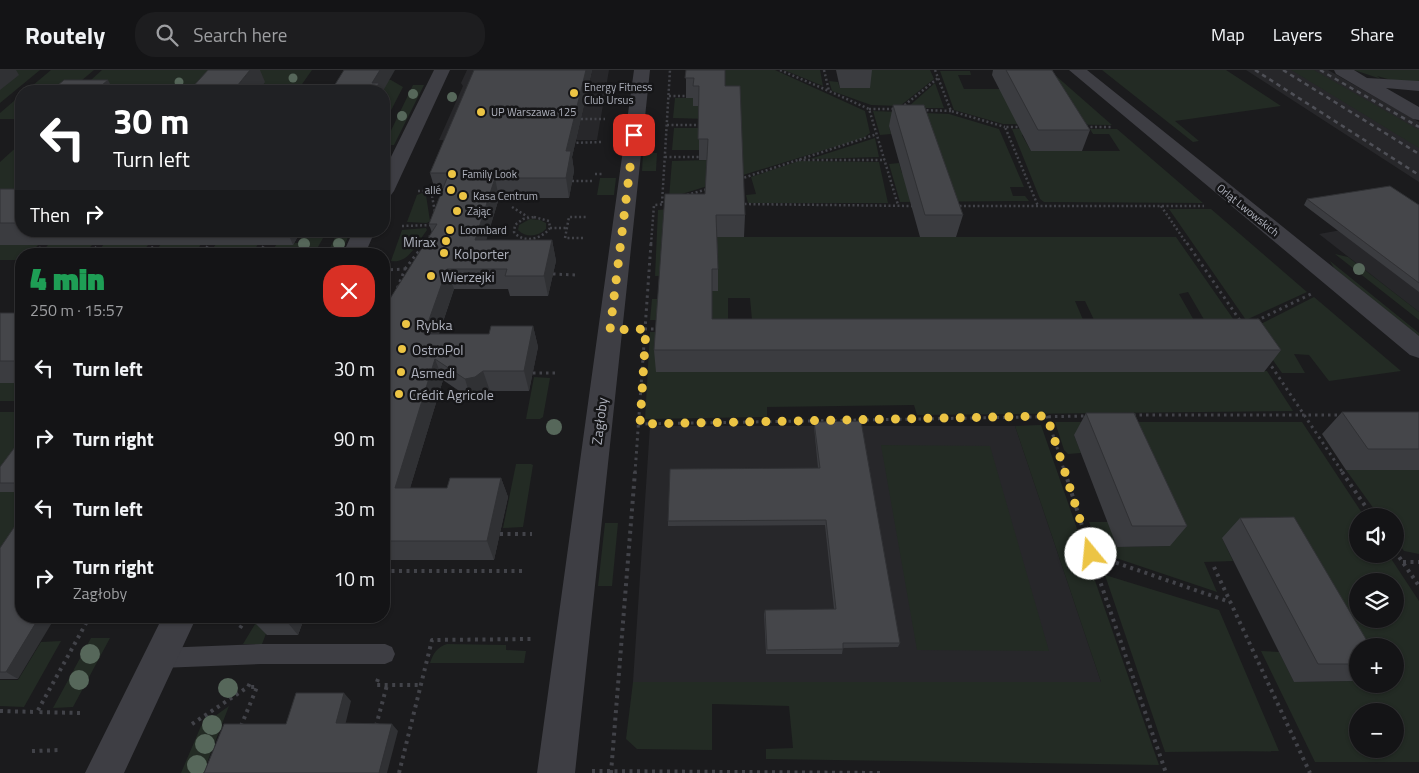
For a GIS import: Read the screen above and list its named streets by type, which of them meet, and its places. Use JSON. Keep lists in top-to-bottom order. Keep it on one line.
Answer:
{"streets":{"street":["Orląt Lwowskich","Zagłoby"]},"places":["Energy Fitness Club Ursus","UP Warszawa 125","Family Look","allé","Kasa Centrum","Zając","Loombard","Mirax","Kolporter","Wierzejki","Rybka","OstroPol","Asmedi","Crédit Agricole"],"page":{"header":"Routely","search":"Search here","nav":["Map","Layers","Share"],"turn":["30 m","Turn left"],"then":"Then","heading":["4 min","250 m · 15:57"],"list":[{"name":"Turn left","value":"30 m"},{"name":"Turn right","value":"90 m"},{"name":"Turn left","value":"30 m"},{"name":"Turn right","note":"Zagłoby","value":"10 m"}],"map_buttons":["+","−"]}}
